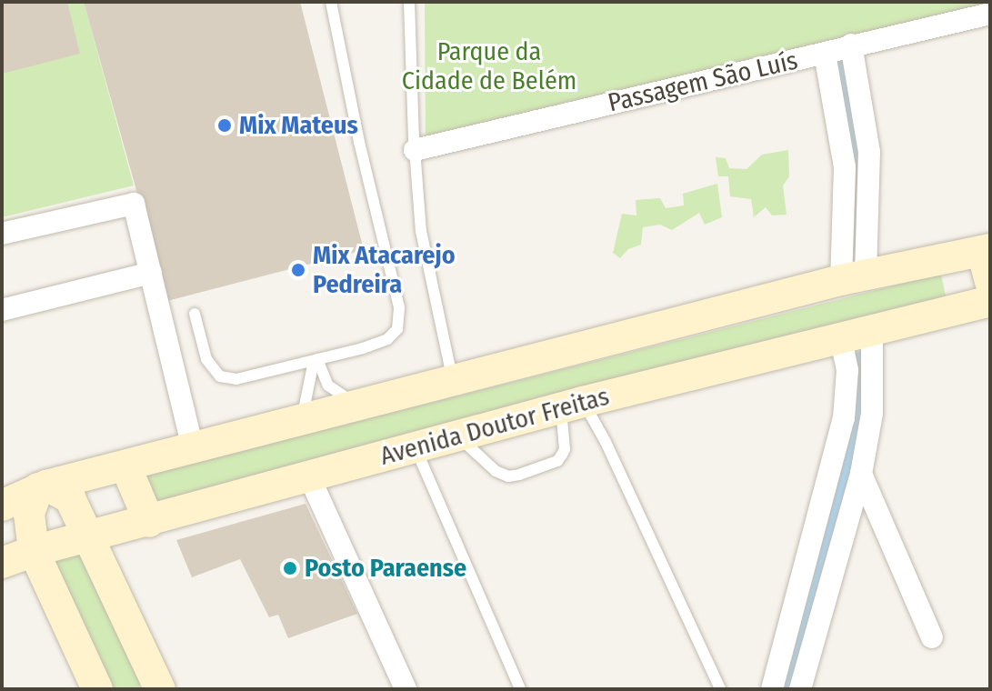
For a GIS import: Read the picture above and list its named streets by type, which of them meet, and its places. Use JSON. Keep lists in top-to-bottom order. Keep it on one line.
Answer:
{"streets":{"main road":["Avenida Doutor Freitas"],"street":["Passagem São Luís"]},"parks":["Parque da Cidade de Belém"],"places":["Mix Mateus","Mix Atacarejo Pedreira","Posto Paraense"]}
